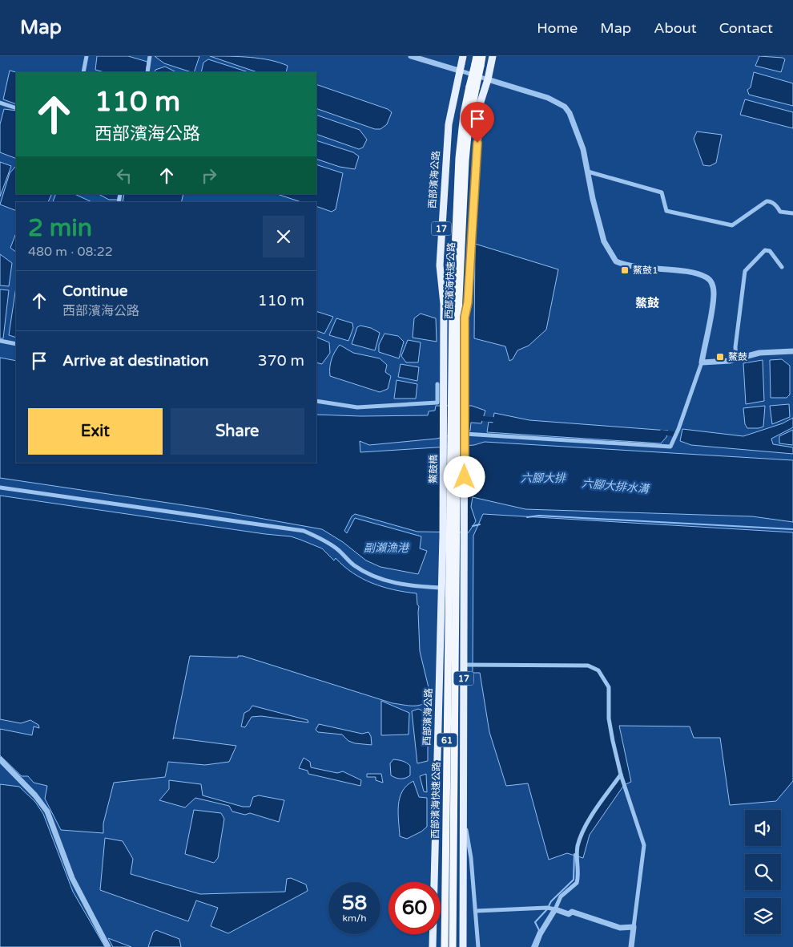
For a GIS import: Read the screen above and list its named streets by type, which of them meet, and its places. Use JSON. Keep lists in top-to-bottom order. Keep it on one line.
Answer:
{"streets":{"highway":["西部濱海快速公路","鰲鼓橋","61"],"main road":["西部濱海公路","17"]},"crossings":[["西部濱海公路","17"],["西部濱海公路","西部濱海快速公路"],["西部濱海公路","鰲鼓橋"],["17","西部濱海快速公路"],["17","鰲鼓橋"],["西部濱海快速公路","鰲鼓橋"],["西部濱海快速公路","61"]],"districts":["鰲鼓"],"water":["六腳大排","六腳大排水溝","副瀨漁港"],"places":{"transit":["鰲鼓1","鰲鼓"]},"page":{"header":"Map","nav":["Home","Map","About","Contact"],"turn":["110 m","西部濱海公路"],"heading":["2 min","480 m · 08:22"],"list":[{"name":"Continue","note":"西部濱海公路","value":"110 m"},{"name":"Arrive at destination","value":"370 m"}],"buttons":["Exit","Share"],"speed":"58 km/h","limit":"60"}}
